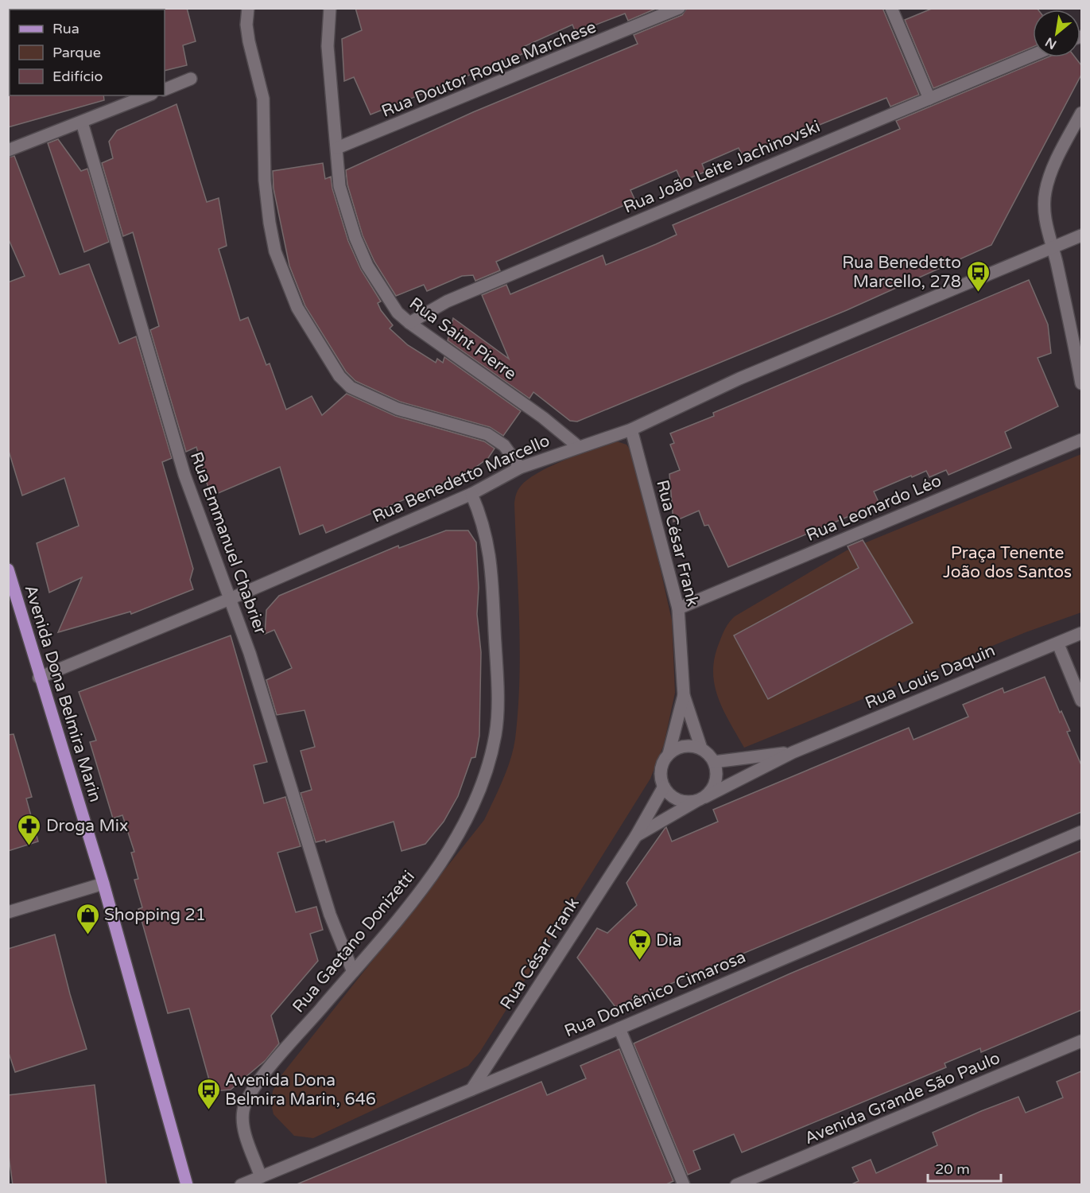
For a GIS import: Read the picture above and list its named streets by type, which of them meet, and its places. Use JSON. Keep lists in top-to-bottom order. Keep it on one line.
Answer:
{"streets":{"main road":["Avenida Dona Belmira Marin"],"street":["Rua Doutor Roque Marchese","Rua João Leite Jachinovski","Rua Saint Pierre","Rua Benedetto Marcello","Rua Leonardo Léo","Rua Emmanuel Chabrier","Rua César Frank","Rua Louis Daquin","Rua Gaetano Donizetti","Rua Domênico Cimarosa","Avenida Grande São Paulo"]},"crossings":[["Rua Doutor Roque Marchese","Rua Saint Pierre"],["Rua João Leite Jachinovski","Rua Saint Pierre"],["Rua Saint Pierre","Rua Benedetto Marcello"],["Rua Benedetto Marcello","Rua Emmanuel Chabrier"],["Rua Benedetto Marcello","Rua César Frank"],["Rua Benedetto Marcello","Avenida Dona Belmira Marin"],["Rua Benedetto Marcello","Rua Gaetano Donizetti"],["Rua Leonardo Léo","Rua César Frank"],["Rua Emmanuel Chabrier","Rua Gaetano Donizetti"],["Rua César Frank","Rua Louis Daquin"],["Rua César Frank","Rua Domênico Cimarosa"],["Rua Gaetano Donizetti","Rua Domênico Cimarosa"]],"parks":["Praça Tenente João dos Santos"],"places":{"bus stop":["Rua Benedetto Marcello, 278","Avenida Dona Belmira Marin, 646"],"pharmacy":["Droga Mix"],"shop":["Shopping 21"],"supermarket":["Dia"]},"legend":["Rua","Parque","Edifício"],"scale_bar":"20 m","north":"bottom left"}
